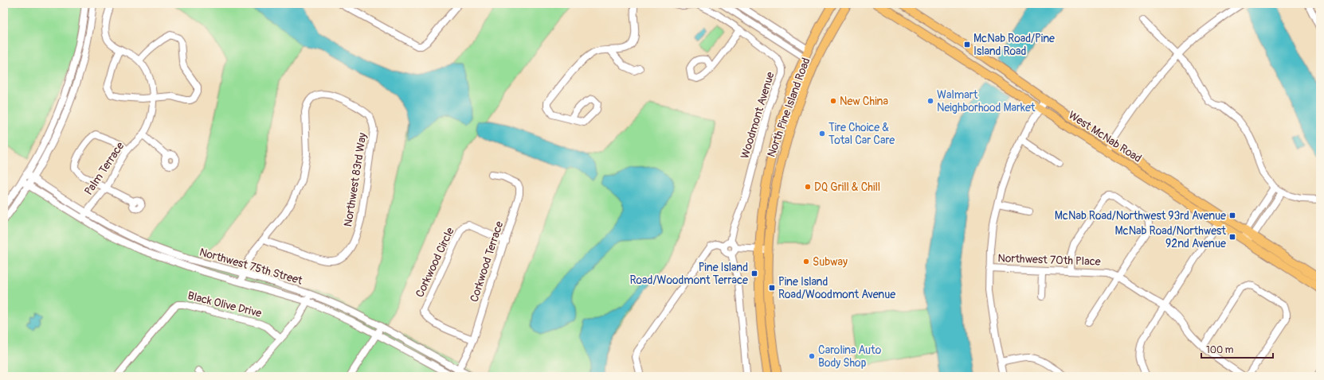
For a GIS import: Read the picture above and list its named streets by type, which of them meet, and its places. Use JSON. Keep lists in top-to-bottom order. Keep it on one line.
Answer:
{"streets":{"main road":["North Pine Island Road","West McNab Road"],"street":["Woodmont Avenue","Palm Terrace","Northwest 83rd Way","Northwest 70th Place","Corkwood Terrace","Corkwood Circle","Northwest 75th Street","Black Olive Drive"]},"crossings":[["Palm Terrace","Northwest 75th Street"],["Corkwood Terrace","Corkwood Circle"],["Corkwood Terrace","Northwest 75th Street"]],"places":{"transit":["McNab Road/Pine Island Road","McNab Road/Northwest 93rd Avenue","McNab Road/Northwest 92nd Avenue","Pine Island Road/Woodmont Terrace","Pine Island Road/Woodmont Avenue"],"other":["New China","Walmart Neighborhood Market","Tire Choice & Total Car Care","DQ Grill & Chill","Subway","Carolina Auto Body Shop"]},"scale_bar":"100 m"}
